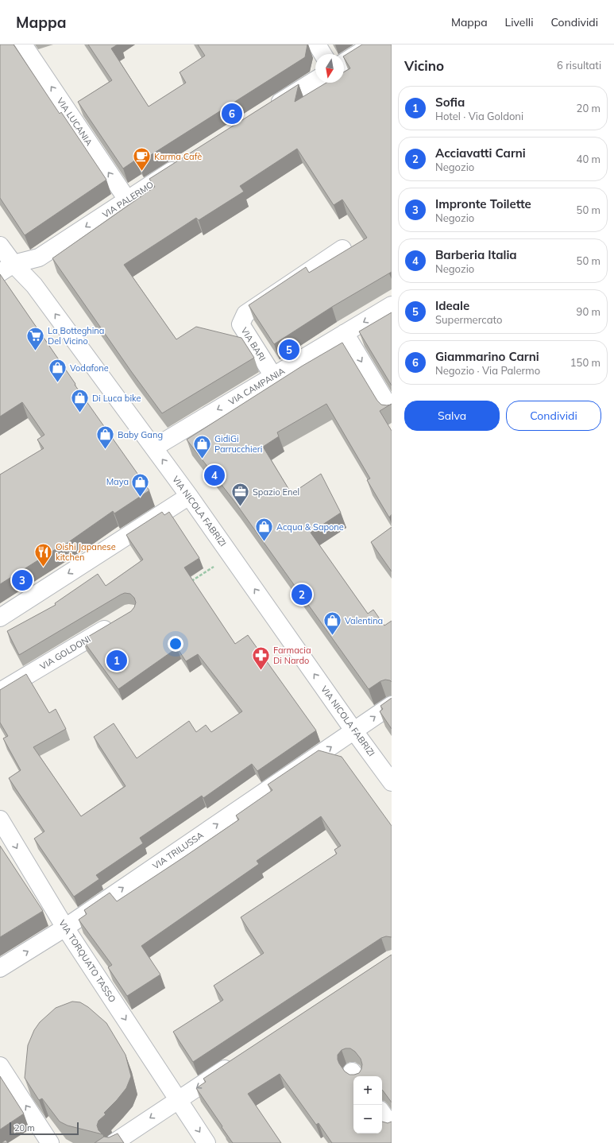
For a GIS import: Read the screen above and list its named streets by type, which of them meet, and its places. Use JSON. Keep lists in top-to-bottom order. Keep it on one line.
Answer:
{"streets":{"street":["VIA LUCANIA","VIA PALERMO","VIA BARI","VIA CAMPANIA","VIA NICOLA FABRIZI","VIA GOLDONI","VIA TRILUSSA","VIA TORQUATO TASSO"]},"crossings":[["VIA LUCANIA","VIA PALERMO"],["VIA PALERMO","VIA NICOLA FABRIZI"],["VIA BARI","VIA CAMPANIA"],["VIA CAMPANIA","VIA NICOLA FABRIZI"],["VIA NICOLA FABRIZI","VIA TRILUSSA"],["VIA TRILUSSA","VIA TORQUATO TASSO"]],"one_way":["VIA LUCANIA","VIA PALERMO","VIA CAMPANIA","VIA NICOLA FABRIZI","VIA TRILUSSA","VIA TORQUATO TASSO"],"places":{"cafe":["Karma Cafè"],"supermarket":["La Botteghina Del Vicino"],"shop":["Vodafone","Di Luca bike","Baby Gang","GidiGi Parrucchieri","Maya","Acqua & Sapone","Valentina"],"office":["Spazio Enel"],"restaurant":["Oishi Japanese kitchen"],"pharmacy":["Farmacia Di Nardo"]},"scale_bar":"20 m","north":"bottom","page":{"header":"Mappa","nav":["Mappa","Livelli","Condividi"],"heading":["Vicino","6 risultati"],"list":[{"mark":"1","name":"Sofia","note":"Hotel · Via Goldoni","value":"20 m"},{"mark":"2","name":"Acciavatti Carni","note":"Negozio","value":"40 m"},{"mark":"3","name":"Impronte Toilette","note":"Negozio","value":"50 m"},{"mark":"4","name":"Barberia Italia","note":"Negozio","value":"50 m"},{"mark":"5","name":"Ideale","note":"Supermercato","value":"90 m"},{"mark":"6","name":"Giammarino Carni","note":"Negozio · Via Palermo","value":"150 m"}],"pins":["6","5","4","3","2","1"],"buttons":["Salva","Condividi"],"map_buttons":["+","−"],"scale":"20 m"}}
